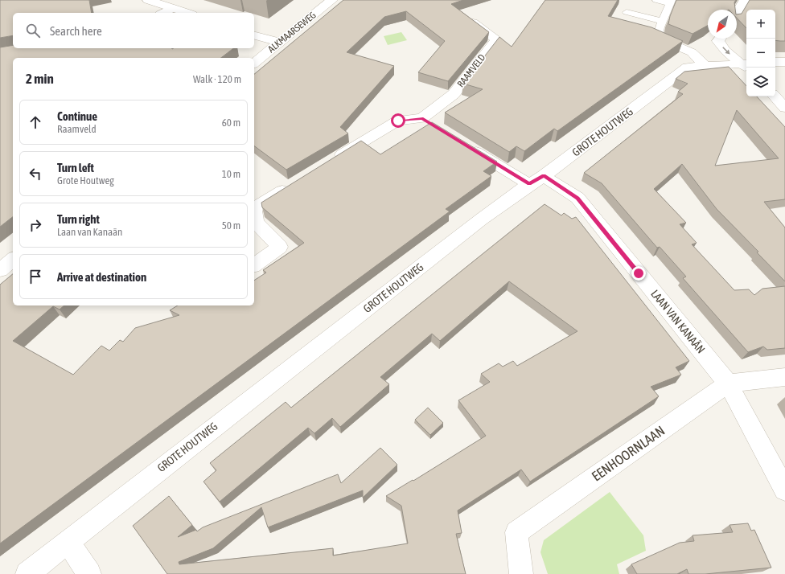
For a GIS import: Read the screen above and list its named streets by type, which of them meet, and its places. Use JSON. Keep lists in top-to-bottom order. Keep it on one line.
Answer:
{"streets":{"street":["ALKMAARSEWEG","RAAMVELD","GROTE HOUTWEG","LAAN VAN KANAÄN","EENHOORNLAAN"]},"crossings":[["GROTE HOUTWEG","LAAN VAN KANAÄN"],["LAAN VAN KANAÄN","EENHOORNLAAN"]],"north":"bottom left","page":{"map_buttons":["+","−"],"search":"Search here","heading":["2 min","Walk · 120 m"],"list":[["Continue","Raamveld","60 m"],["Turn left","Grote Houtweg","10 m"],["Turn right","Laan van Kanaän","50 m"],"Arrive at destination"]}}
